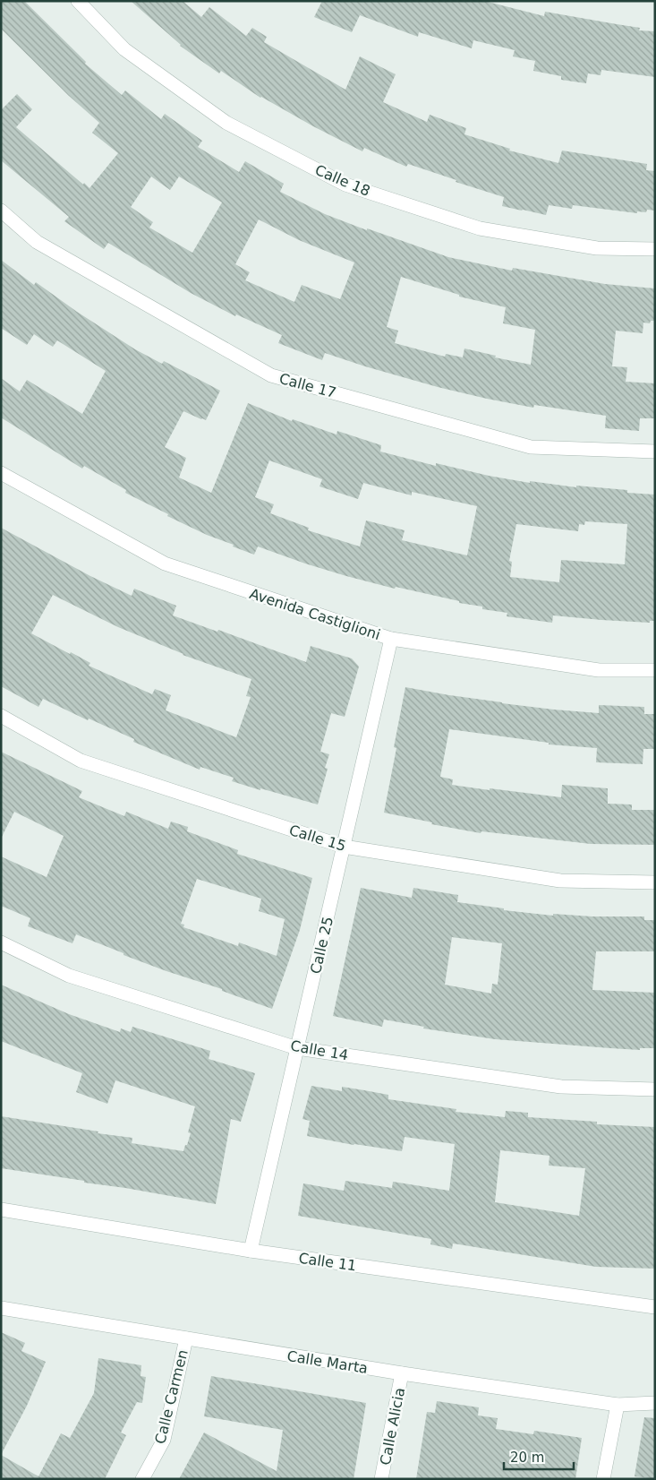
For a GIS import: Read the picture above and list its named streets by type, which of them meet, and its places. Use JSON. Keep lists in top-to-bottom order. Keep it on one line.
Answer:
{"streets":{"street":["Calle 18","Calle 17","Avenida Castiglioni","Calle 15","Calle 25","Calle 14","Calle 11","Calle Marta","Calle Carmen","Calle Alicia"]},"crossings":[["Avenida Castiglioni","Calle 25"],["Calle 15","Calle 25"],["Calle 25","Calle 14"],["Calle 25","Calle 11"],["Calle Marta","Calle Carmen"],["Calle Marta","Calle Alicia"]],"scale_bar":"20 m"}
